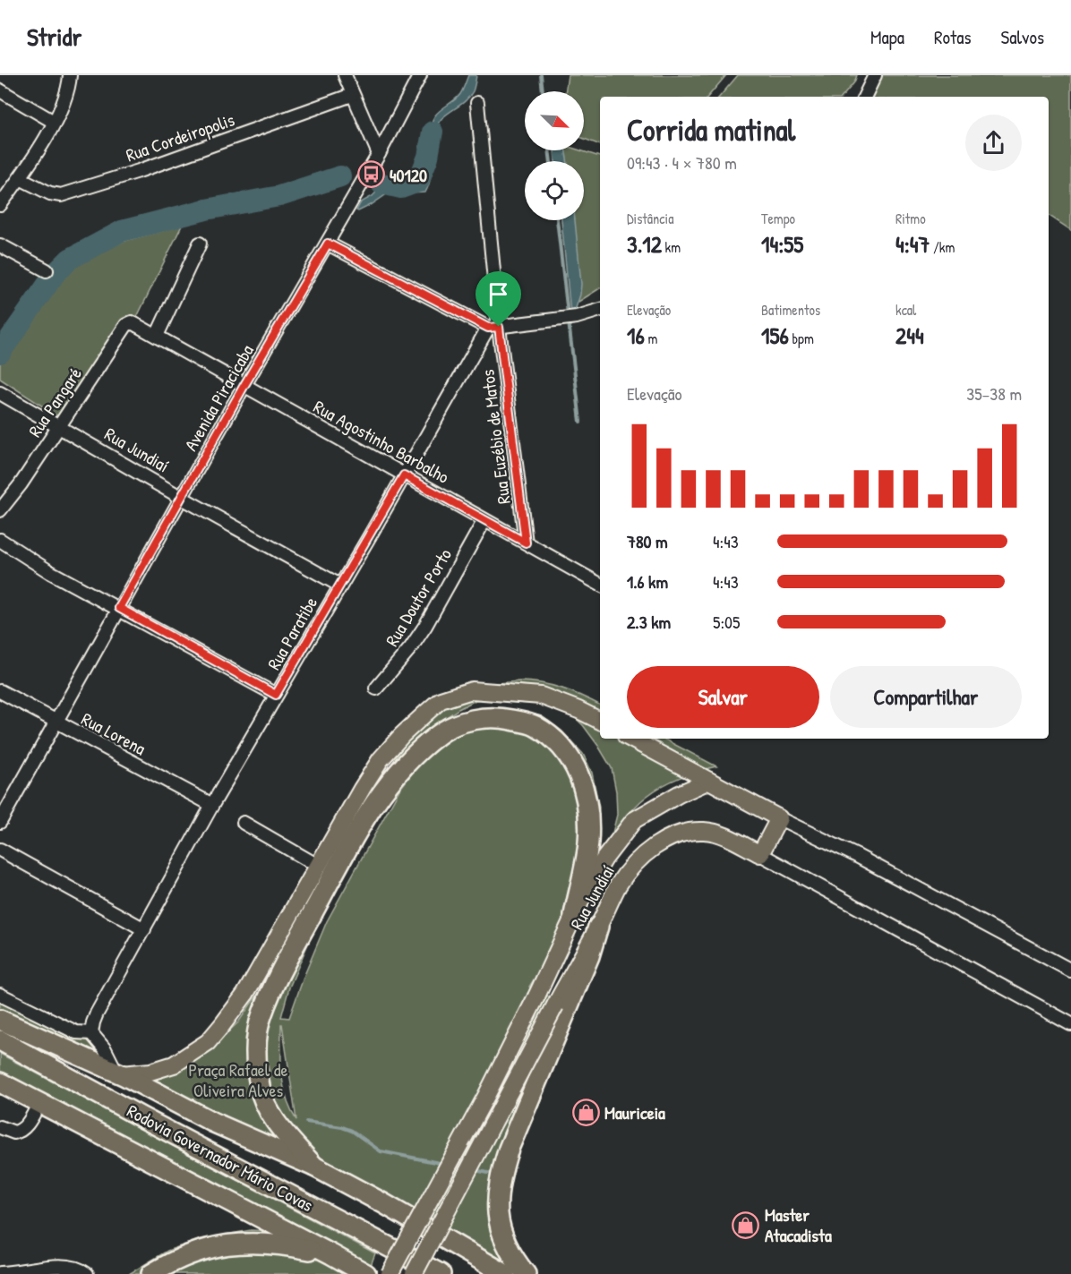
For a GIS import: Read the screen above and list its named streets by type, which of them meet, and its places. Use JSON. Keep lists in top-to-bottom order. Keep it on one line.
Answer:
{"streets":{"highway":["Rodovia Governador Mário Covas"],"main road":["Rua Jundiaí"],"street":["Rua Cordeiropolis","Avenida Piracicaba","Rua Pangaré","Rua Euzébio de Matos","Rua Agostinho Barbalho","Rua Doutor Porto","Rua Paratibe","Rua Lorena"]},"crossings":[["Avenida Piracicaba","Rua Agostinho Barbalho"],["Avenida Piracicaba","Rua Jundiaí"],["Avenida Piracicaba","Rua Lorena"],["Rua Pangaré","Rua Agostinho Barbalho"],["Rua Pangaré","Rua Jundiaí"],["Rua Euzébio de Matos","Rua Agostinho Barbalho"],["Rua Euzébio de Matos","Rua Paratibe"],["Rua Agostinho Barbalho","Rua Doutor Porto"],["Rua Agostinho Barbalho","Rua Paratibe"],["Rua Jundiaí","Rua Paratibe"],["Rua Paratibe","Rua Lorena"]],"parks":["Praça Rafael de Oliveira Alves"],"places":{"bus stop":["40120"],"shop":["Mauriceia","Master Atacadista"]},"north":"bottom right","page":{"header":"Stridr","nav":["Mapa","Rotas","Salvos"],"heading":["Corrida matinal","09:43 · 4 × 780 m"],"stats":[["Distância","3.12 km"],["Tempo","14:55"],["Ritmo","4:47 /km"],["Elevação","16 m"],["Batimentos","156 bpm"],["kcal","244"]],"chart":["Elevação","35–38 m"],"list":[{"name":"780 m","note":"4:43"},{"name":"1.6 km","note":"4:43"},{"name":"2.3 km","note":"5:05"}],"buttons":["Salvar","Compartilhar"]}}
